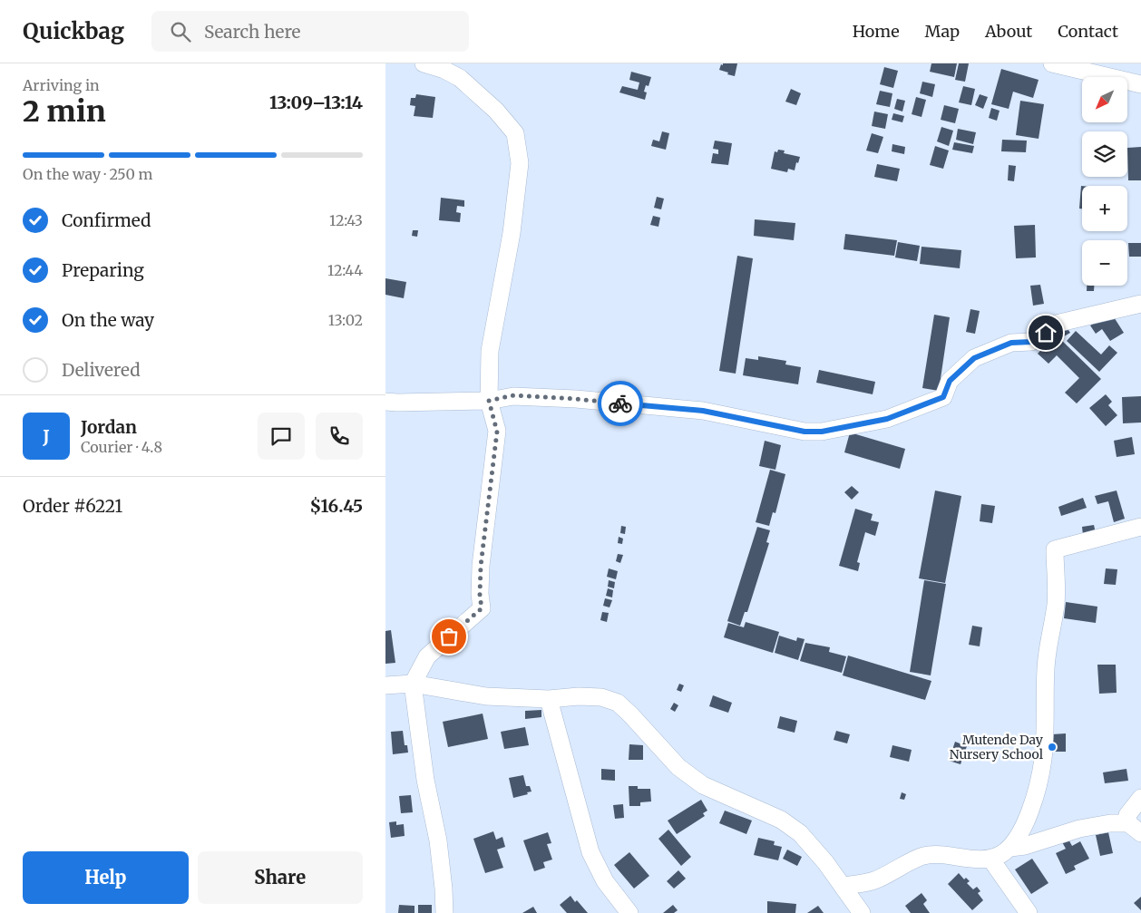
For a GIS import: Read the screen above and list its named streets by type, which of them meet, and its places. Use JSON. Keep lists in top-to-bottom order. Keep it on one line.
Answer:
{"places":["Mutende Day Nursery School"],"north":"bottom left","page":{"header":"Quickbag","search":"Search here","nav":["Home","Map","About","Contact"],"heading":["2 min","Arriving in","13:09–13:14"],"panel":["Jordan","Courier · 4.8","Order #6221","$16.45"],"map_buttons":["+","−"],"bar":"On the way · 250 m","list":[["Confirmed","12:43"],["Preparing","12:44"],["On the way","13:02"],"Delivered"],"round":"J","buttons":["Help","Share"]}}
